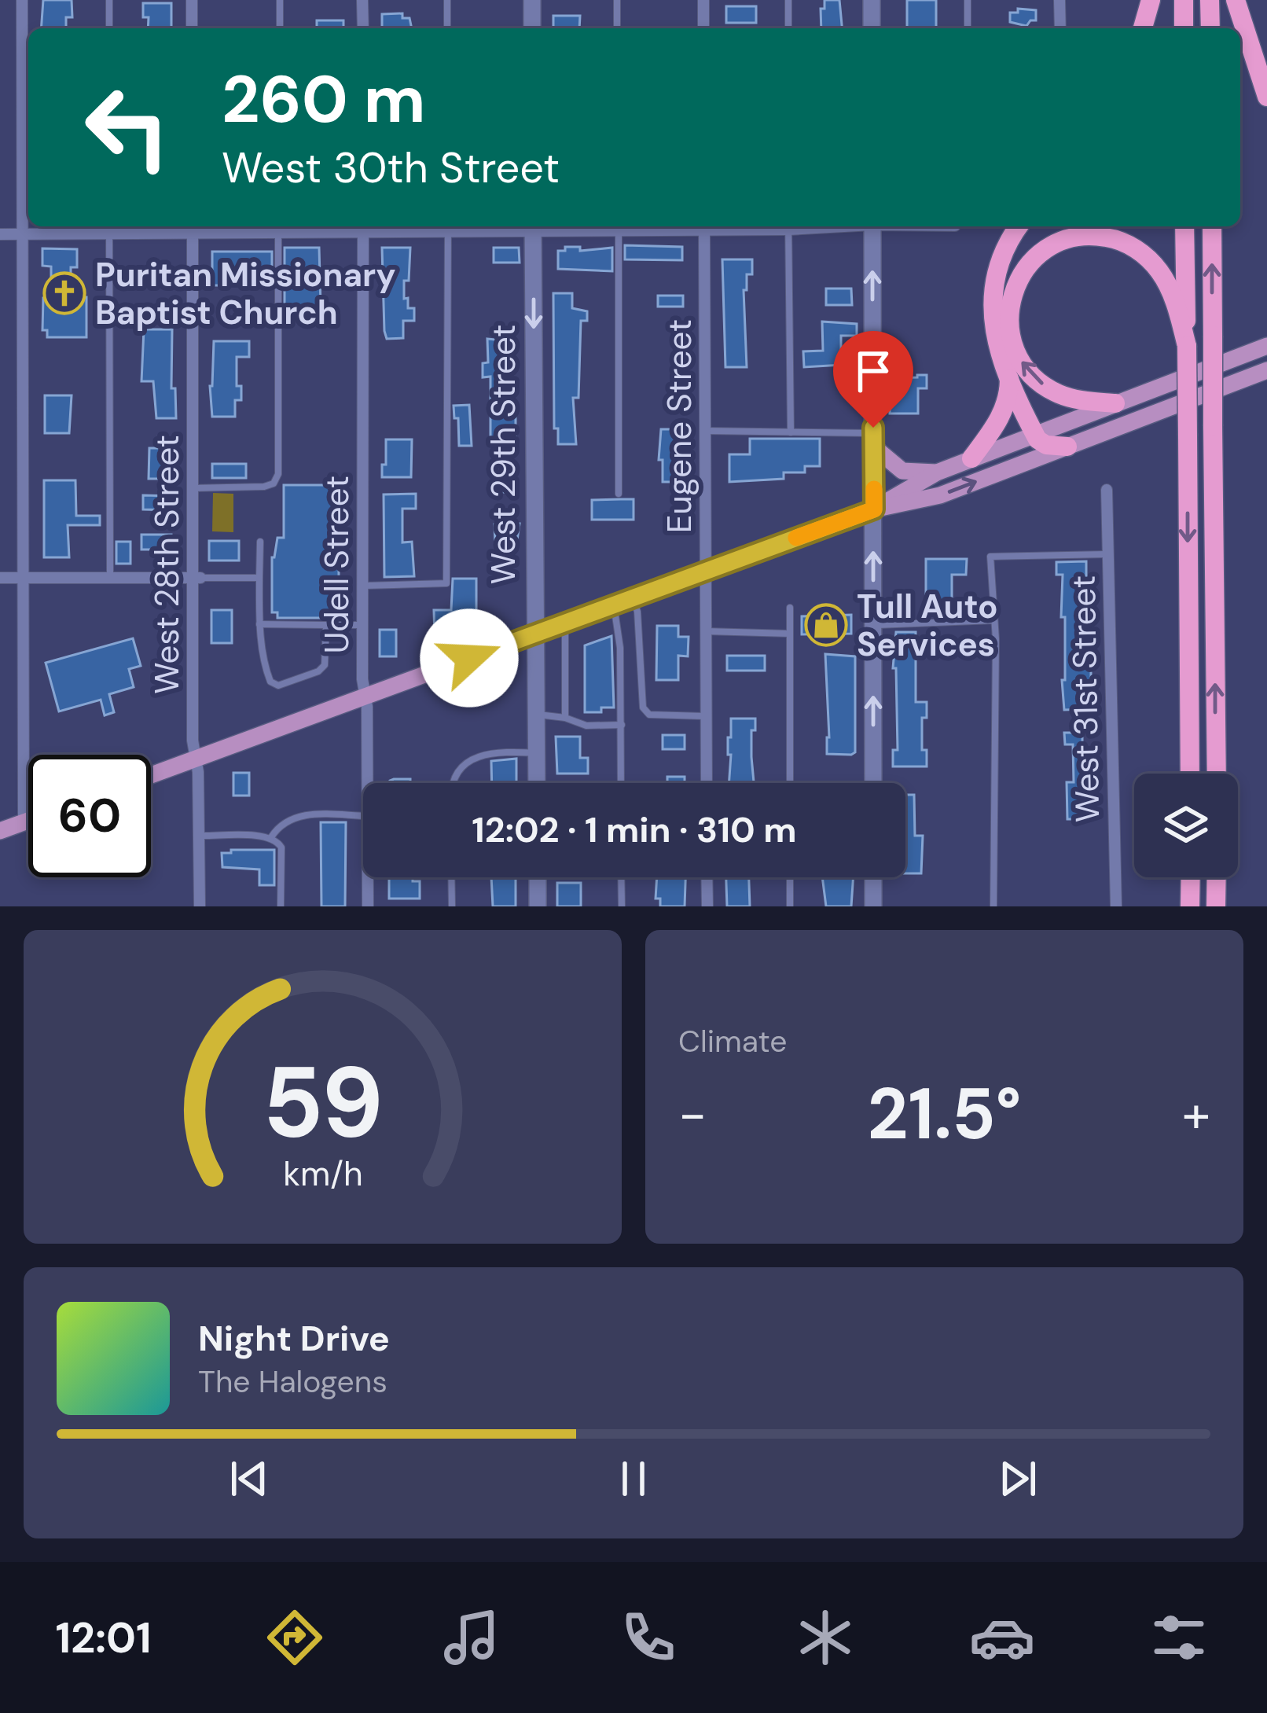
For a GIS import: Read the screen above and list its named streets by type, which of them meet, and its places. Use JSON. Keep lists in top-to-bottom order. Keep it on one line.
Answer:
{"streets":{"main road":["West 29th Street"],"street":["Eugene Street","West 28th Street","Udell Street","West 31st Street"]},"one_way":["West 29th Street"],"places":{"church":["Puritan Missionary Baptist Church"],"shop":["Tull Auto Services"]},"page":{"turn":["260 m","West 30th Street"],"limit":"60","trip":"12:02 · 1 min · 310 m","tile":"Climate","heat":["−","21.5°","+"],"song":["Night Drive","The Halogens"],"tabs":"12:01","gauge":["59","km/h"]}}
